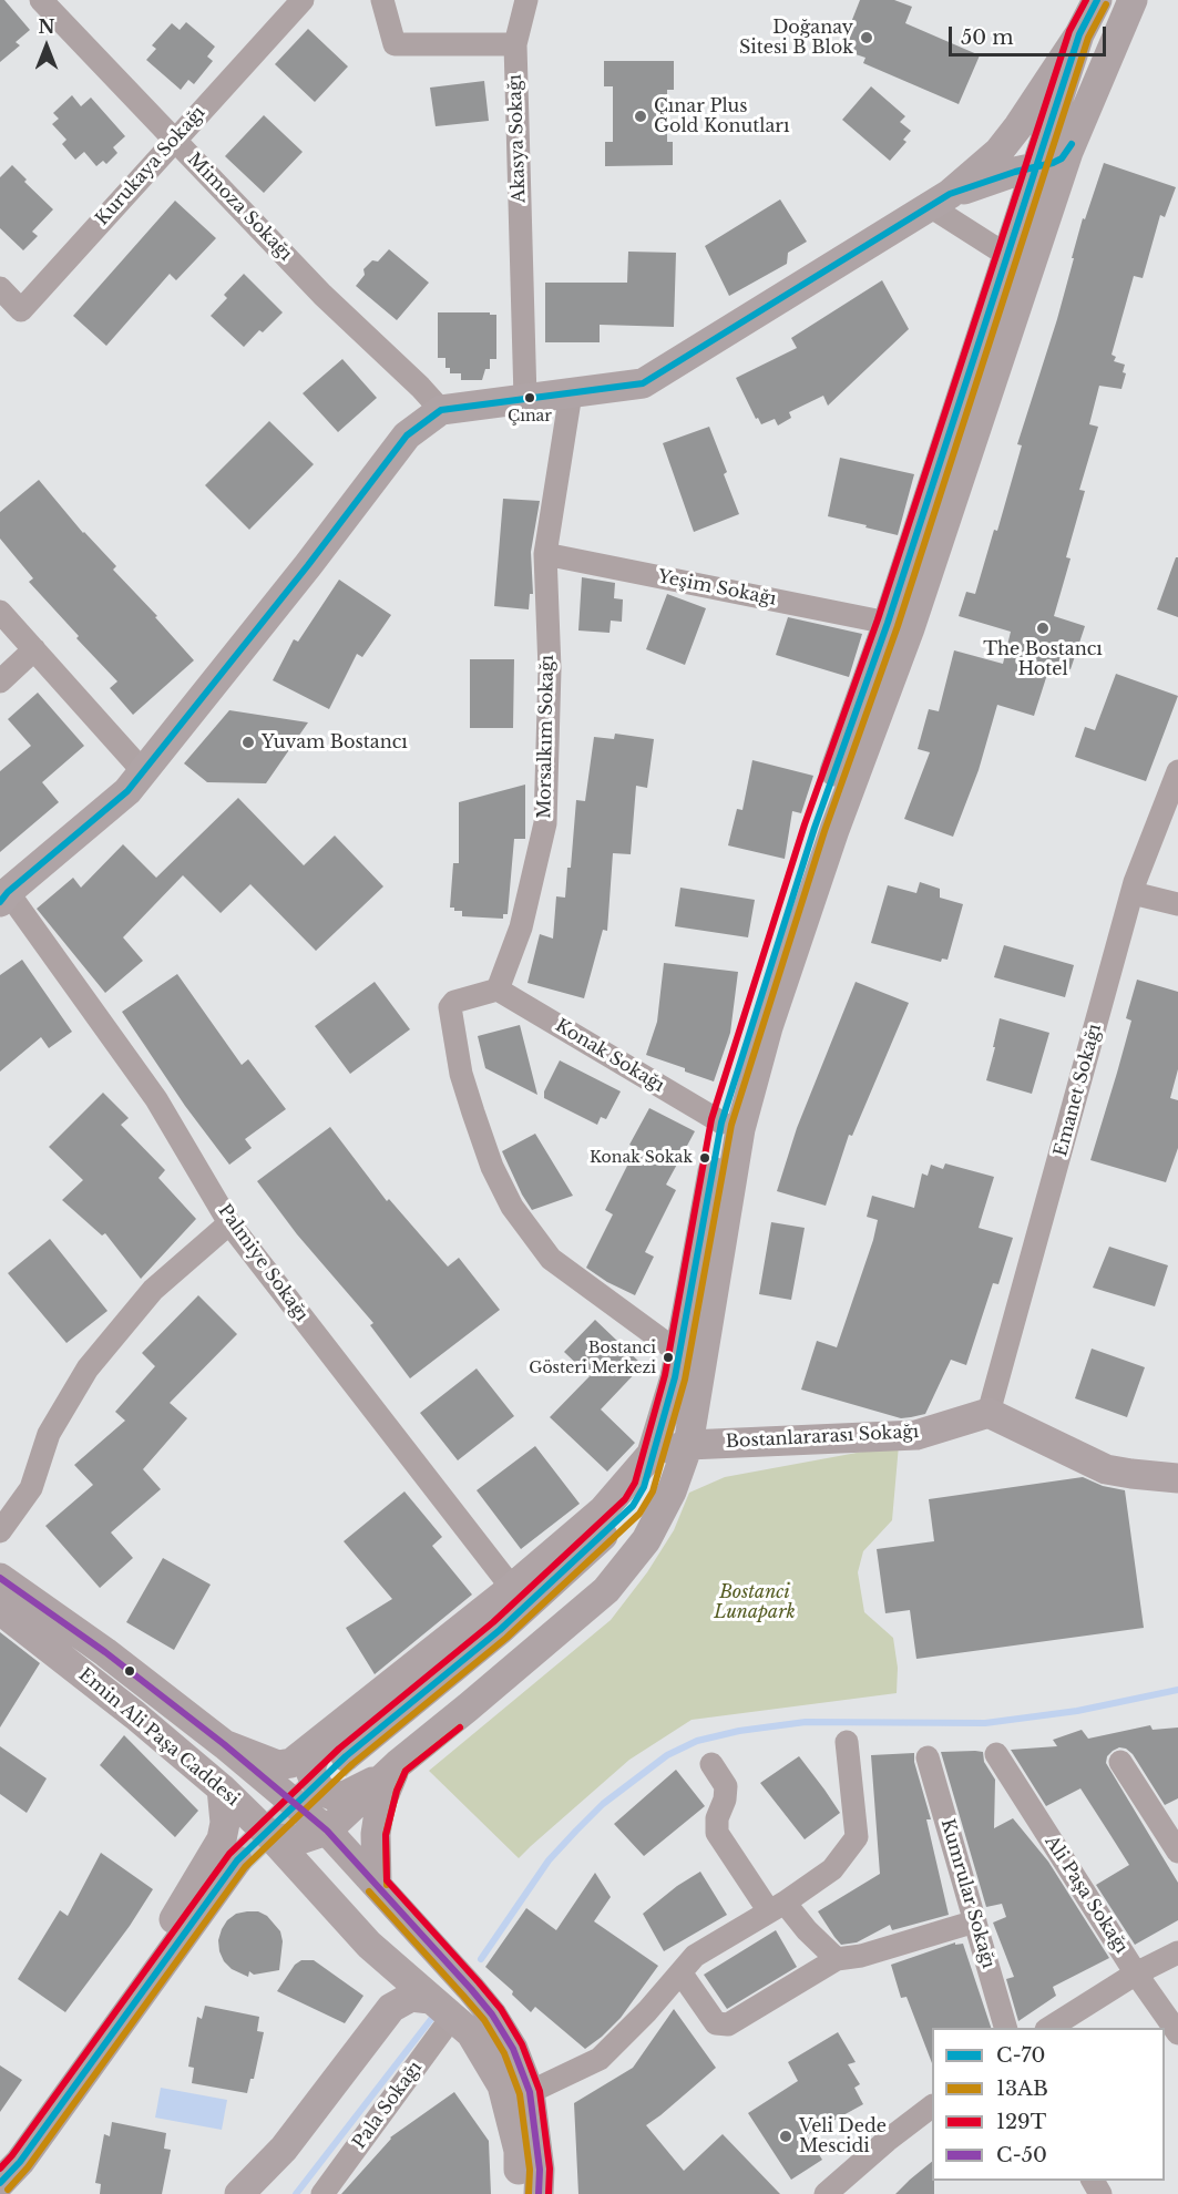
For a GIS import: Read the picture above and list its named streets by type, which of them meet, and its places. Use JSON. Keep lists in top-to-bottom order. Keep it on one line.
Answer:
{"streets":{"main road":["Bostanlararası Sokağı","Emin Ali Paşa Caddesi"],"street":["Akasya Sokağı","Kurukaya Sokağı","Mimoza Sokağı","Yeşim Sokağı","Morsalkım Sokağı","Konak Sokağı","Emanet Sokağı","Palmiye Sokağı","Kumrular Sokağı","Ali Paşa Sokağı","Pala Sokağı"]},"crossings":[["Kurukaya Sokağı","Mimoza Sokağı"],["Yeşim Sokağı","Morsalkım Sokağı"],["Morsalkım Sokağı","Konak Sokağı"],["Emanet Sokağı","Bostanlararası Sokağı"],["Emin Ali Paşa Caddesi","Pala Sokağı"]],"parks":["Bostanci Lunapark"],"places":["Doğanay Sitesi B Blok","Çınar Plus Gold Konutları","Çınar","The Bostancı Hotel","Yuvam Bostancı","Konak Sokak","Bostanci Gösteri Merkezi","Veli Dede Mescidi"],"lines":["transit line C-70","transit line 129T","transit line 13AB","transit line C-50"],"legend":["C-70","13AB","129T","C-50"],"scale_bar":"50 m","north":"top"}
